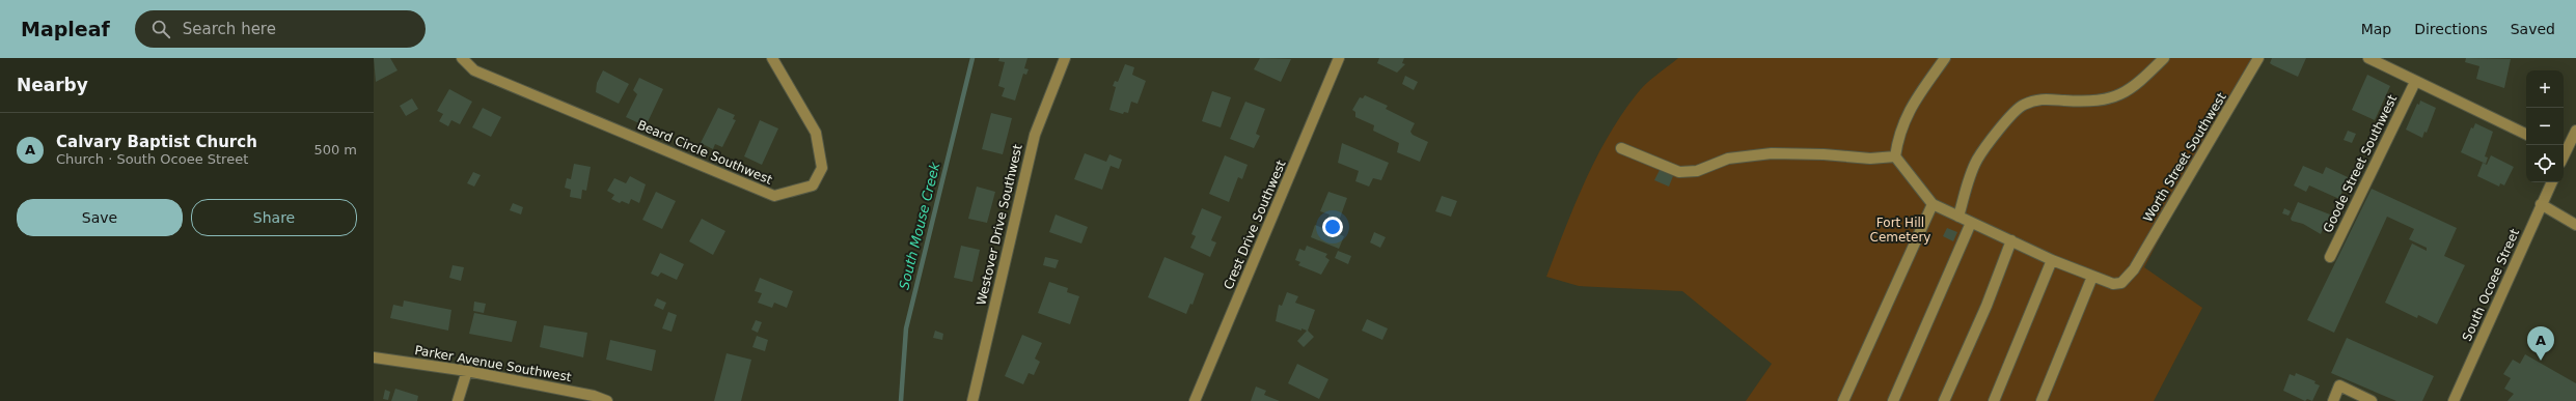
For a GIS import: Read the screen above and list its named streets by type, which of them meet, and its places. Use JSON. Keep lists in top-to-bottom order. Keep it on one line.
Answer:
{"streets":{"street":["Beard Circle Southwest","Worth Street Southwest","Goode Street Southwest","Westover Drive Southwest","Crest Drive Southwest","South Ocoee Street","Parker Avenue Southwest"]},"water":["South Mouse Creek"],"parks":["Fort Hill Cemetery"],"page":{"header":"Mapleaf","search":"Search here","nav":["Map","Directions","Saved"],"heading":"Nearby","map_buttons":["+","−"],"list":[{"mark":"A","name":"Calvary Baptist Church","note":"Church · South Ocoee Street","value":"500 m"}],"buttons":["Save","Share"],"pins":"A"}}
